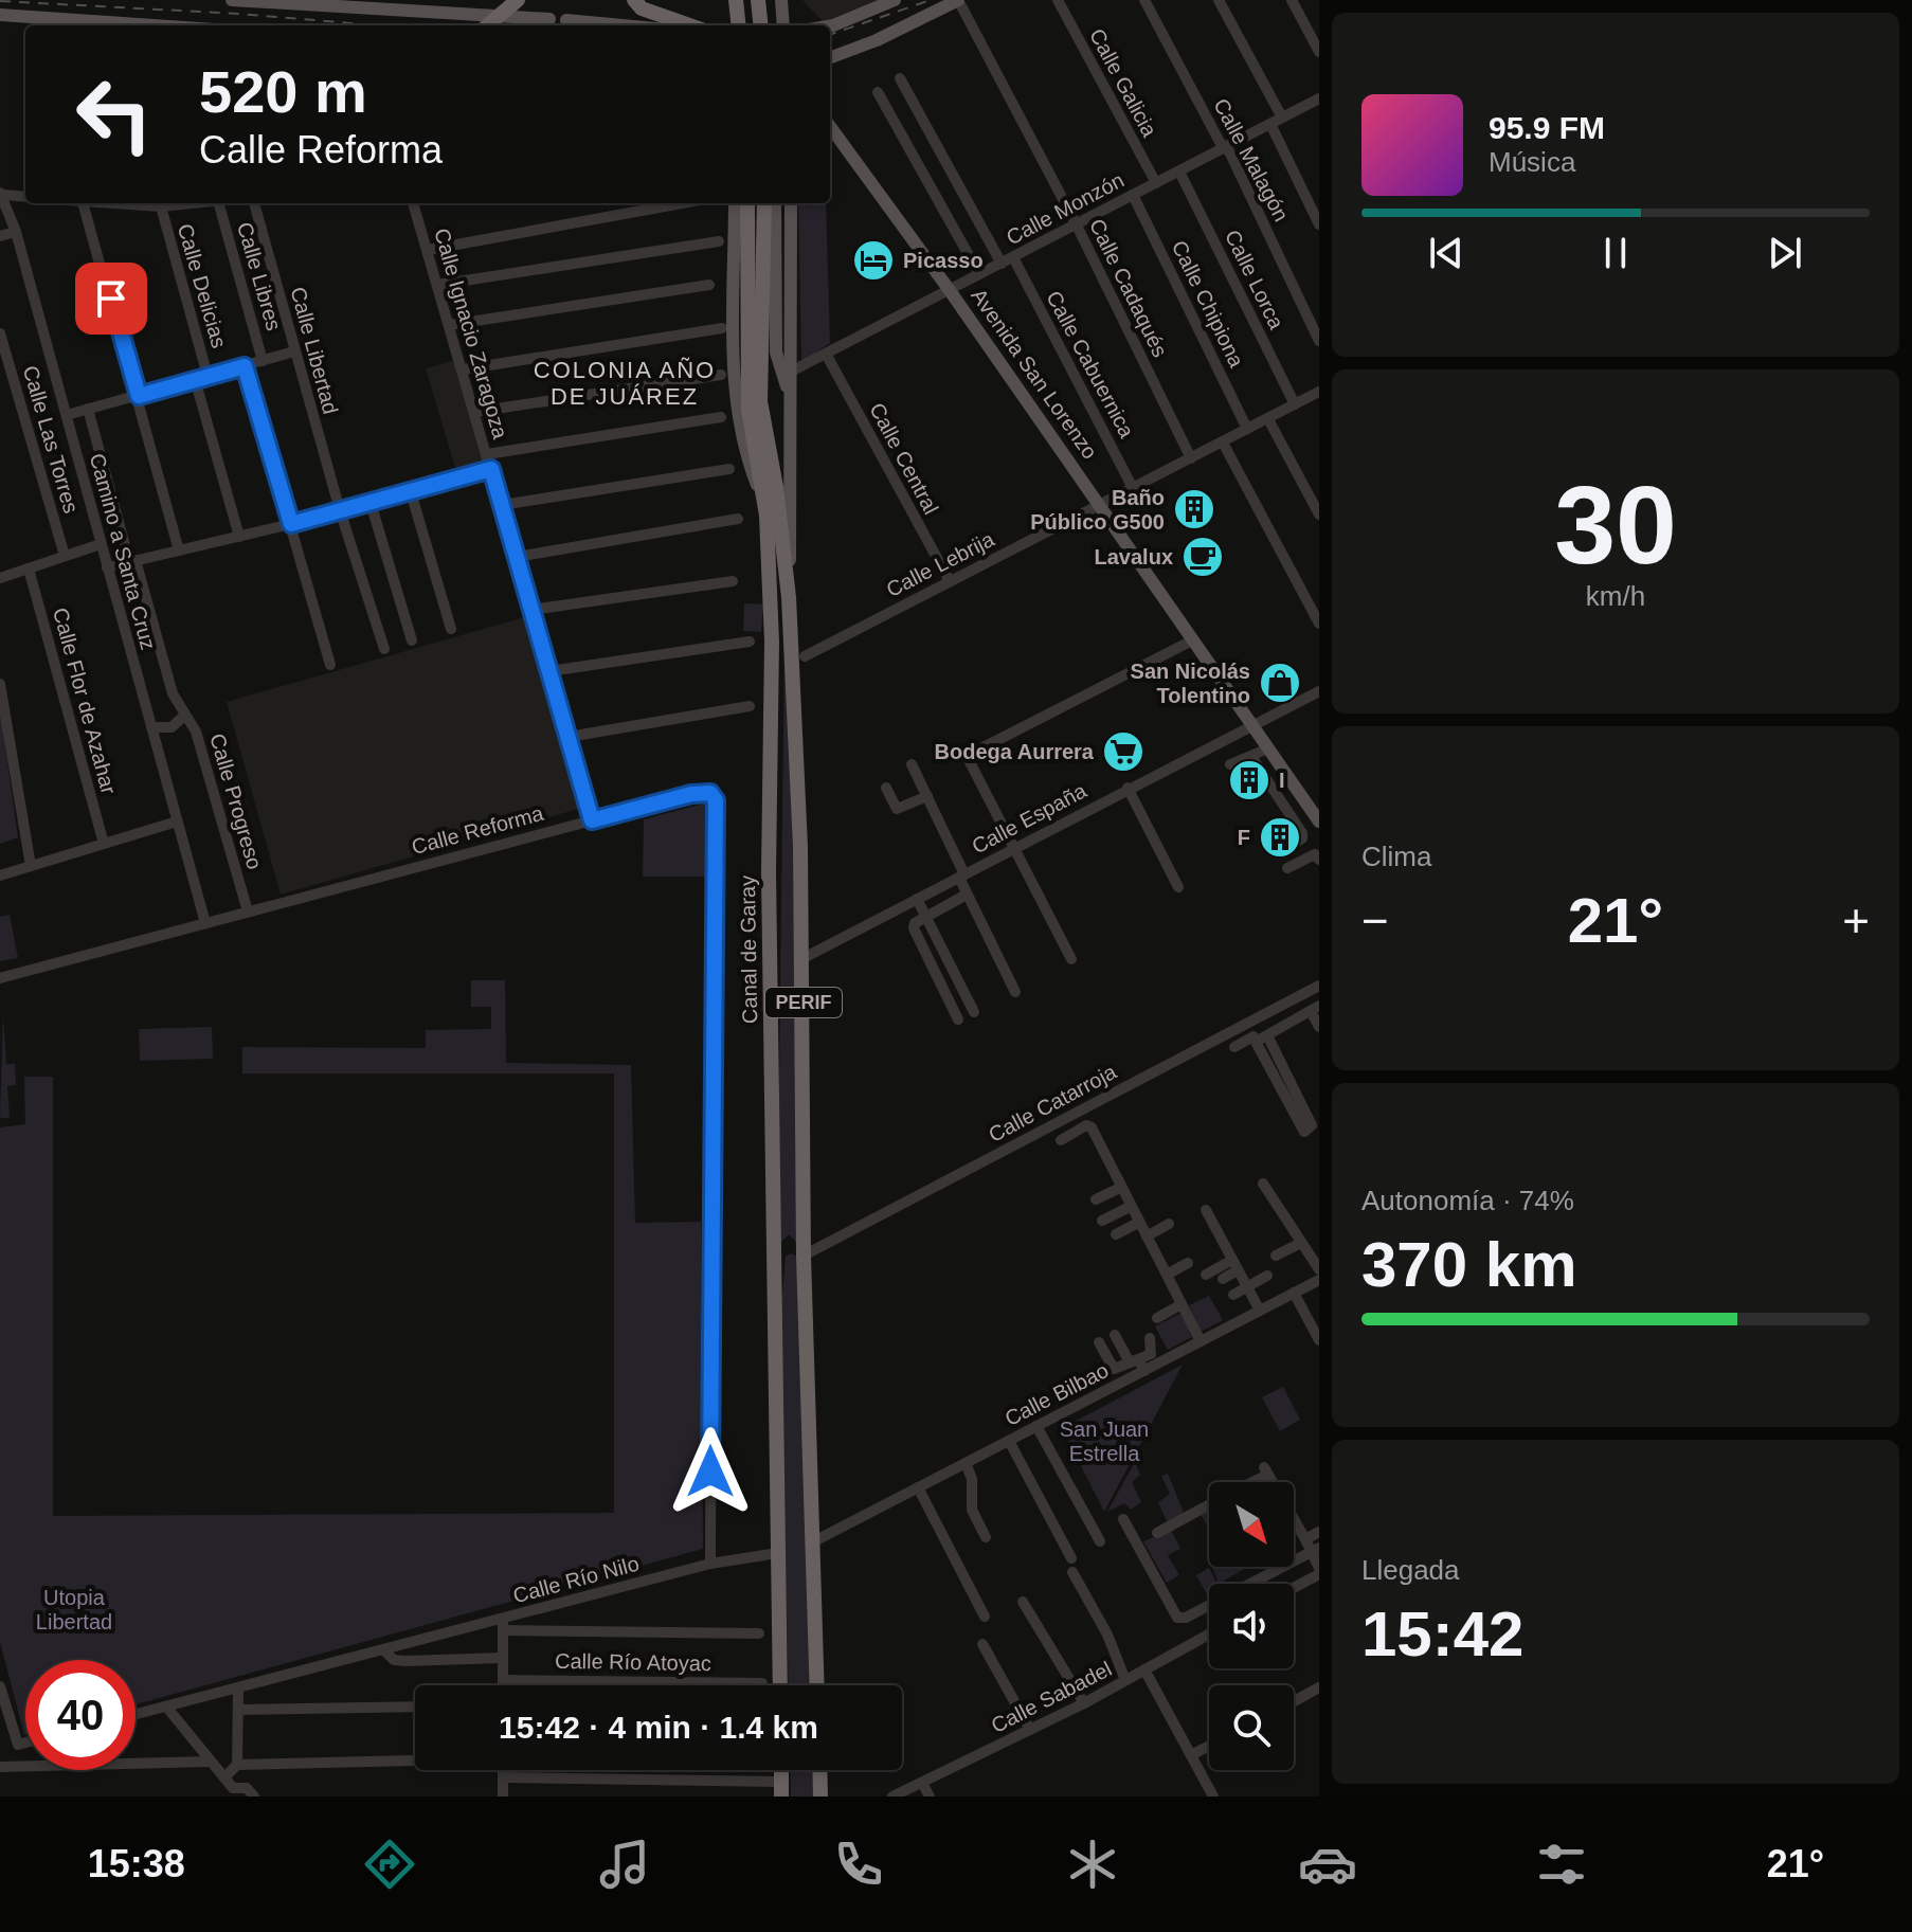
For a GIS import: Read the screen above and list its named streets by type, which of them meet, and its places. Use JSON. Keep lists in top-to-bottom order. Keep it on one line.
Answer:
{"streets":{"highway":["Canal de Garay","PERIF"],"main road":["Avenida San Lorenzo"],"street":["Calle Galicia","Calle Malagón","Calle Monzón","Calle Libres","Calle Lorca","Calle Delicias","Calle Cadaqués","Calle Chipiona","Calle Ignacio Zaragoza","Calle Libertad","Calle Cabuernica","Calle Las Torres","Calle Central","Camino a Santa Cruz","Calle Lebrija","Calle Flor de Azahar","Calle Progreso","Calle España","Calle Reforma","Calle Catarroja","Calle Bilbao","Calle Río Nilo","Calle Río Atoyac","Calle Sabadel"]},"crossings":[["Calle Galicia","Calle Monzón"],["Calle Malagón","Calle Monzón"],["Calle Monzón","Calle Lorca"],["Calle Monzón","Calle Cadaqués"],["Calle Monzón","Calle Chipiona"],["Calle Monzón","Calle Cabuernica"],["Calle Monzón","Avenida San Lorenzo"],["Calle Monzón","Calle Central"],["Calle Monzón","Canal de Garay"],["Calle Lorca","Calle Lebrija"],["Calle Cadaqués","Calle Lebrija"],["Calle Chipiona","Calle Lebrija"],["Calle Ignacio Zaragoza","Calle Reforma"],["Calle Cabuernica","Calle Lebrija"],["Avenida San Lorenzo","Calle Lebrija"],["Avenida San Lorenzo","Calle España"],["Calle Central","Calle Lebrija"],["Camino a Santa Cruz","Calle Reforma"],["Calle Progreso","Calle Reforma"],["Calle España","Canal de Garay"],["Calle Reforma","Calle Río Nilo"],["Canal de Garay","Calle Catarroja"],["Canal de Garay","Calle Bilbao"],["Canal de Garay","Calle Río Nilo"]],"districts":["COLONIA AÑO DE JUÁREZ"],"parks":["San Juan Estrella","Utopia Libertad"],"places":{"hotel":["Picasso"],"building":["Baño Público G500","I","F"],"cafe":["Lavalux"],"shop":["San Nicolás Tolentino"],"supermarket":["Bodega Aurrera"]},"north":"bottom right","page":{"turn":["520 m","Calle Reforma"],"song":["95.9 FM","Música"],"tile":[["30","km/h"],"Clima",["Autonomía · 74%","370 km"],["Llegada","15:42"]],"heat":["−","21°","+"],"limit":"40","trip":"15:42 · 4 min · 1.4 km","tabs":["15:38","21°"]}}
